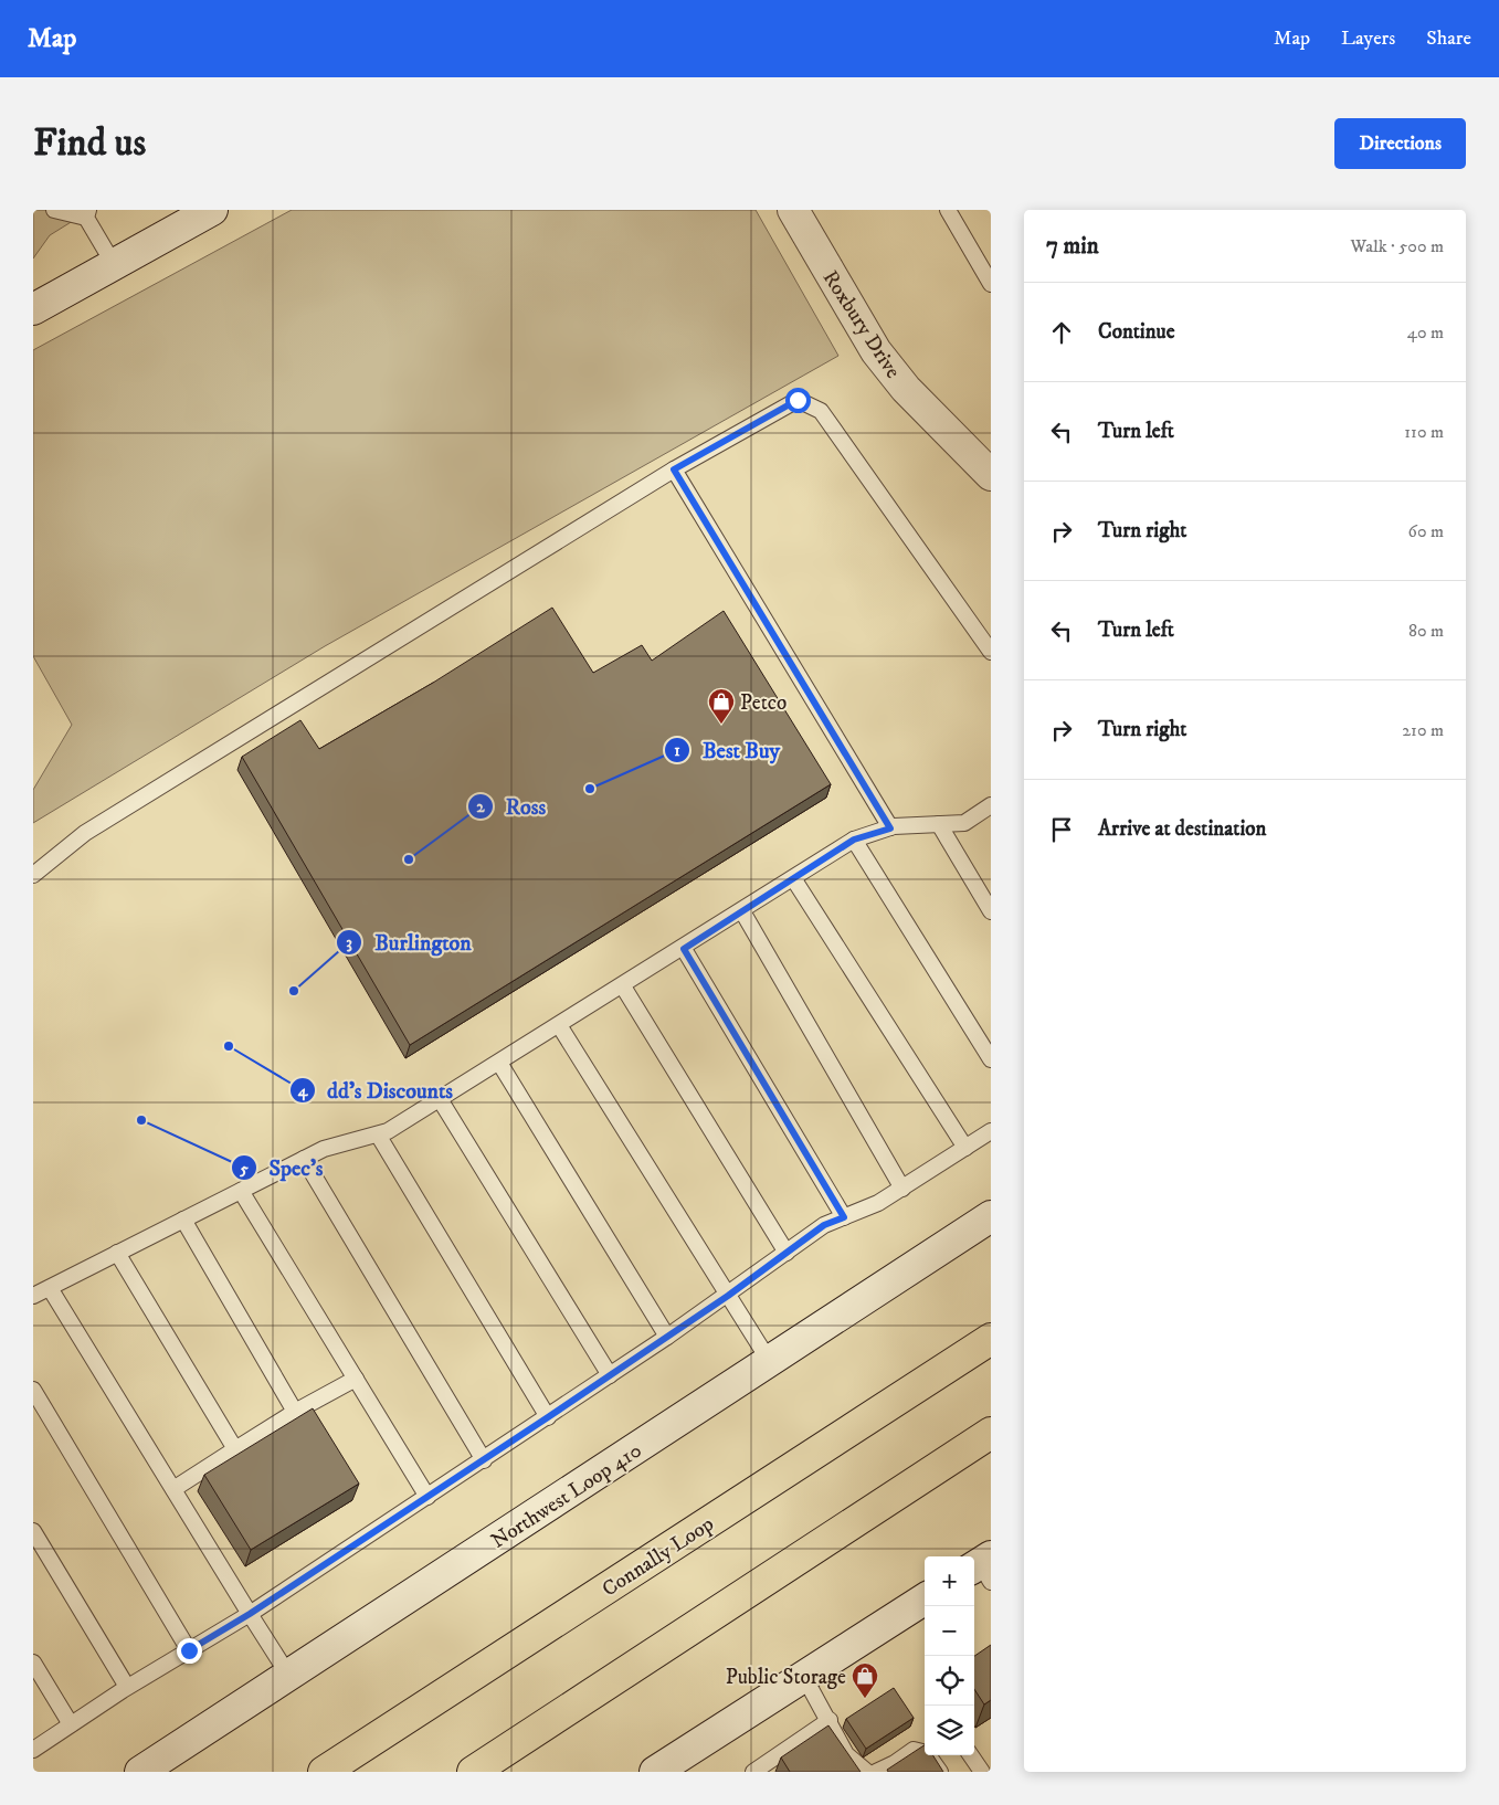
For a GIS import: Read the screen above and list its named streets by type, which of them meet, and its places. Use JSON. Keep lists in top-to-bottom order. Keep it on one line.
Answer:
{"streets":{"highway":["Connally Loop"],"main road":["Roxbury Drive","Northwest Loop 410"]},"places":{"shop":["Petco","Public Storage"],"other":["Best Buy","Ross","Burlington","dd's Discounts","Spec's"]},"page":{"header":"Map","nav":["Map","Layers","Share"],"buttons":"Directions","title":"Find us","heading":["7 min","Walk · 500 m"],"list":[["Continue","40 m"],["Turn left","110 m"],["Turn right","60 m"],["Turn left","80 m"],["Turn right","210 m"],"Arrive at destination"],"map_buttons":["+","−"]}}
